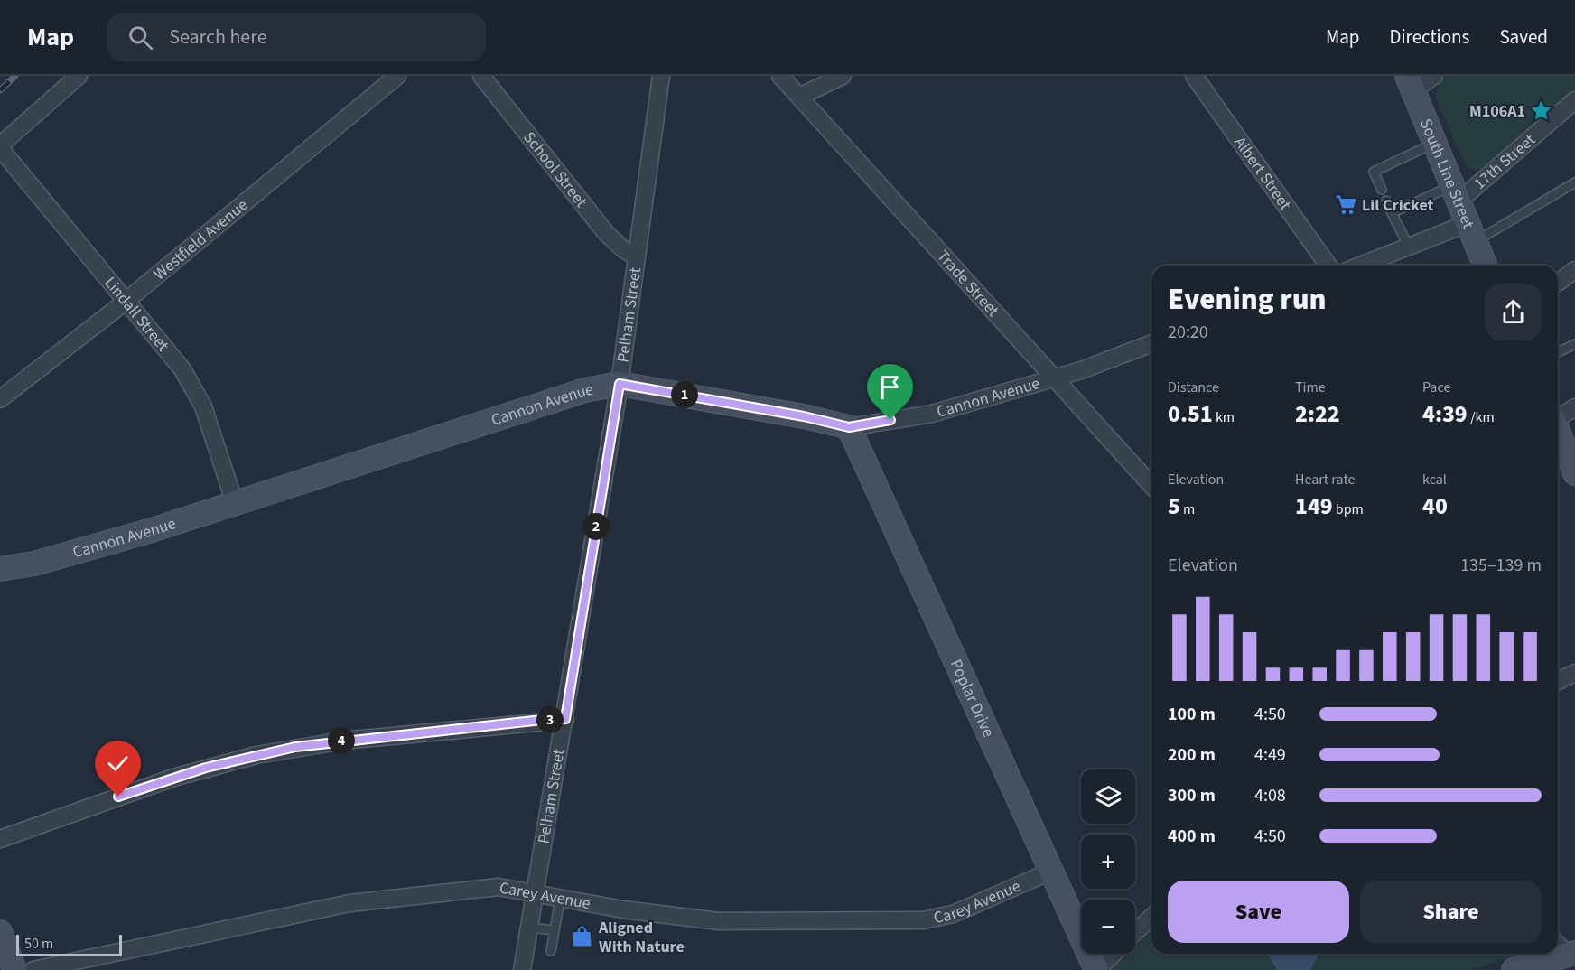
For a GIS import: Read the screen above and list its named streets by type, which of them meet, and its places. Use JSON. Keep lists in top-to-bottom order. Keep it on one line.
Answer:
{"streets":{"street":["17th Street","School Street","Albert Street","South Line Street","Westfield Avenue","Trade Street","Lindall Street","Pelham Street","Cannon Avenue","Poplar Drive","Carey Avenue"]},"crossings":[["17th Street","South Line Street"],["School Street","Pelham Street"],["Westfield Avenue","Lindall Street"],["Trade Street","Cannon Avenue"],["Lindall Street","Cannon Avenue"],["Pelham Street","Cannon Avenue"],["Pelham Street","Carey Avenue"],["Cannon Avenue","Poplar Drive"],["Poplar Drive","Carey Avenue"]],"places":{"place":["M106A1"],"supermarket":["Lil Cricket"],"shop":["Aligned With Nature"]},"scale_bar":"50 m","page":{"header":"Map","search":"Search here","nav":["Map","Directions","Saved"],"heading":["Evening run","20:20"],"stats":[["Distance","0.51 km"],["Time","2:22"],["Pace","4:39 /km"],["Elevation","5 m"],["Heart rate","149 bpm"],["kcal","40"]],"pins":["1","2","3","4"],"chart":["Elevation","135–139 m"],"list":[{"name":"100 m","note":"4:50"},{"name":"200 m","note":"4:49"},{"name":"300 m","note":"4:08"},{"name":"400 m","note":"4:50"}],"map_buttons":["+","−"],"buttons":["Save","Share"],"scale":"50 m"}}
